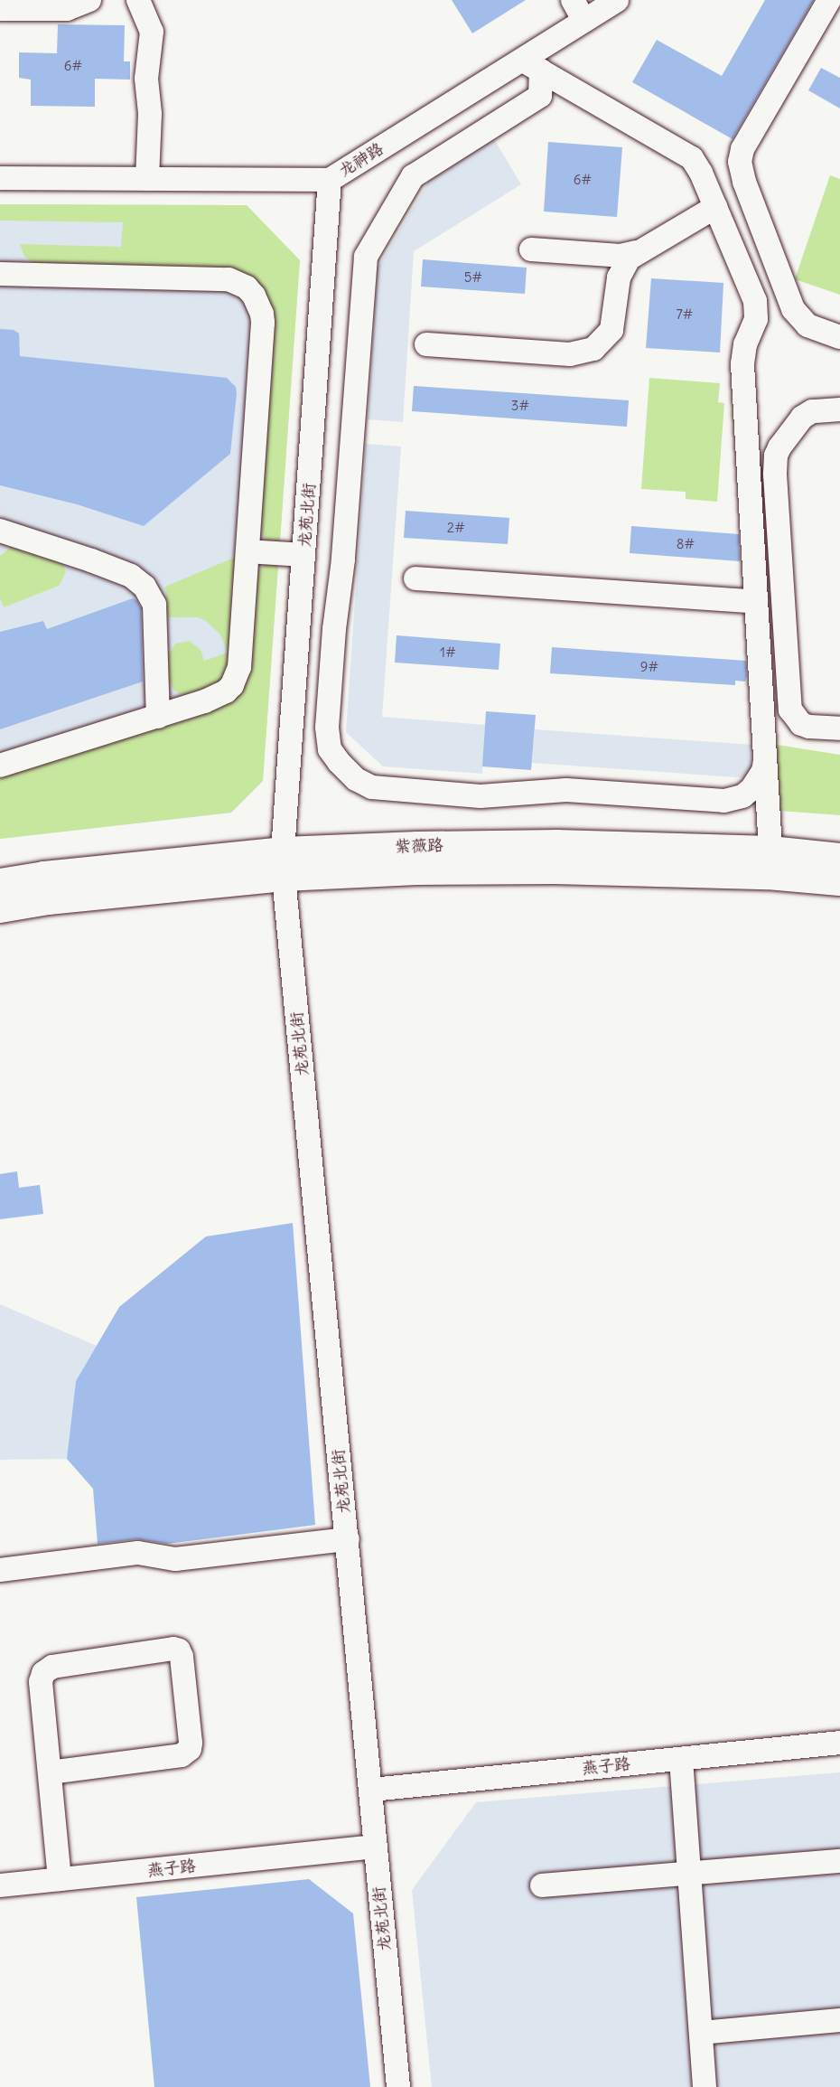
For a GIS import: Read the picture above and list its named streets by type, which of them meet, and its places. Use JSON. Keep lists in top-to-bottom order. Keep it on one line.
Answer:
{"streets":{"main road":["紫薇路"],"street":["龙神路","龙苑北街","燕子路"]},"crossings":[["龙神路","龙苑北街"],["龙苑北街","紫薇路"],["龙苑北街","燕子路"]],"house_numbers":["6#","6#","5#","7#","3#","2#","8#","1#","9#"]}
